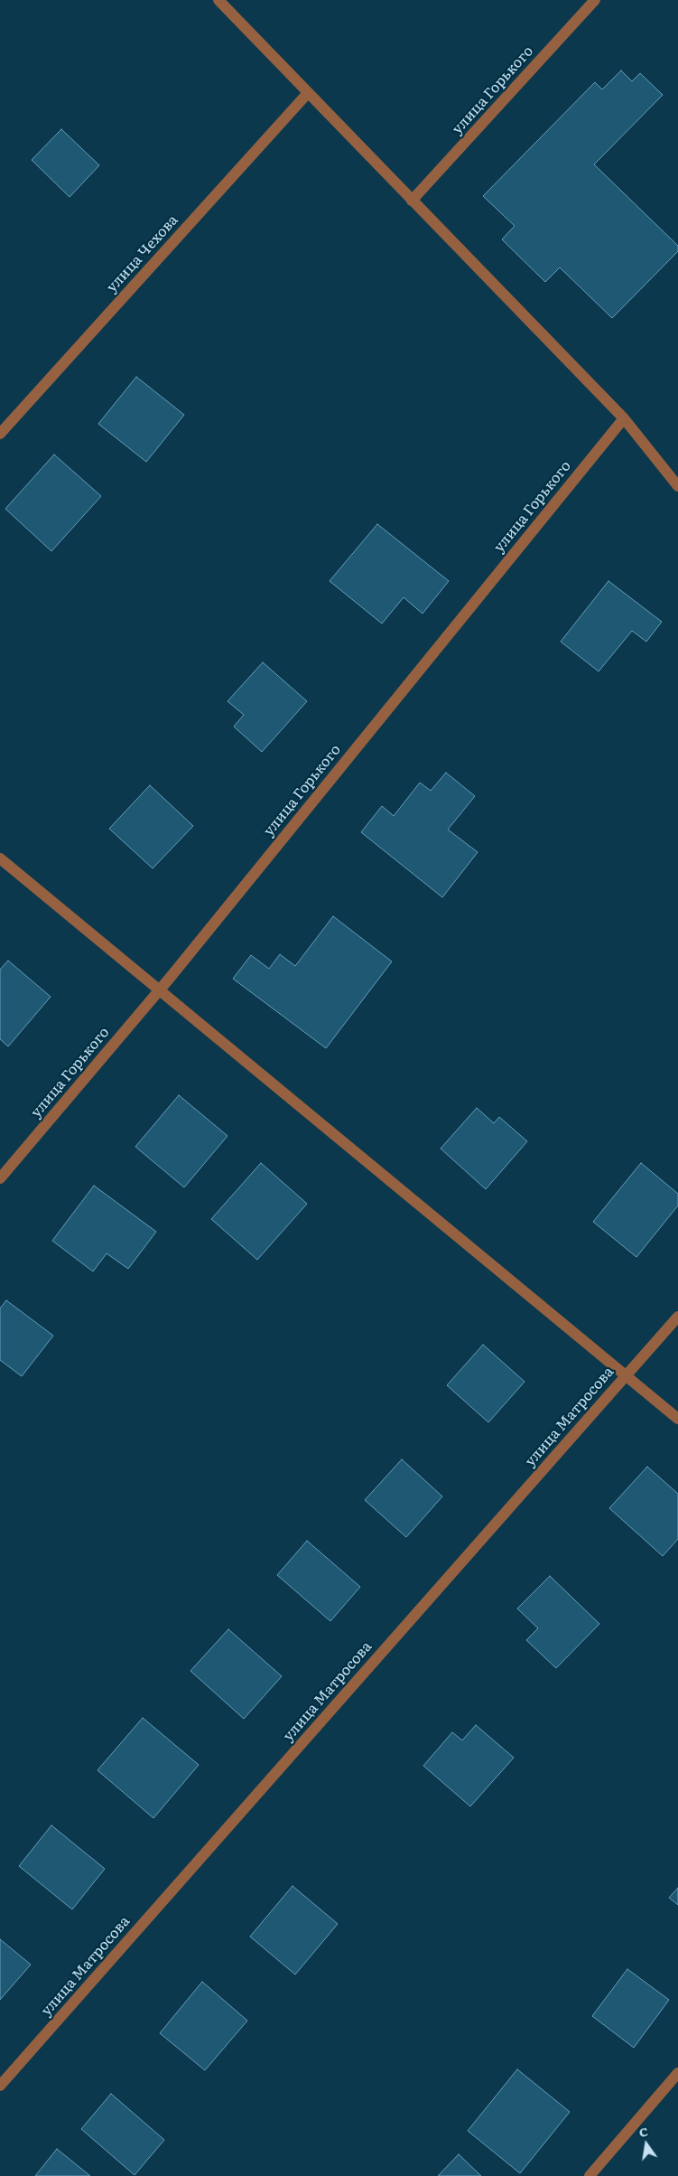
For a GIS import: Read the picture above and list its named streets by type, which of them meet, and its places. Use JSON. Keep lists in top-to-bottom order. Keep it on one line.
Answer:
{"streets":{"street":["улица Горького","улица Чехова","улица Матросова"]},"north":"top"}
